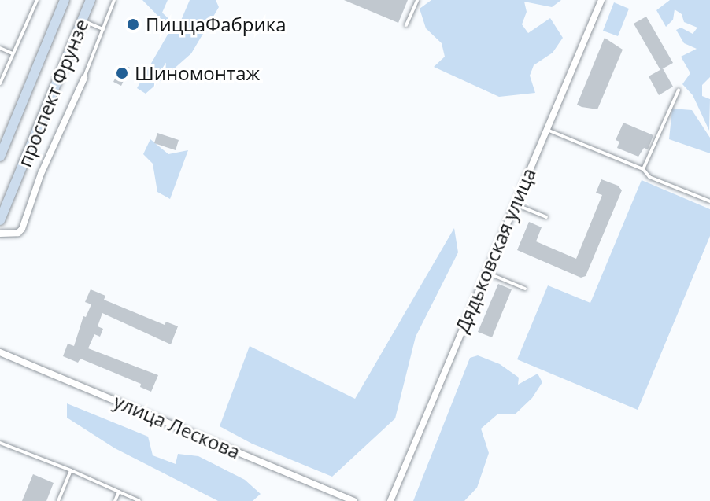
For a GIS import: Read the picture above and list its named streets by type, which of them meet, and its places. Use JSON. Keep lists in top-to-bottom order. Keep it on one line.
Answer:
{"streets":{"main road":["проспект Фрунзе"],"street":["Дядьковская улица","улица Лескова"]},"places":["ПиццаФабрика","Шиномонтаж"]}
